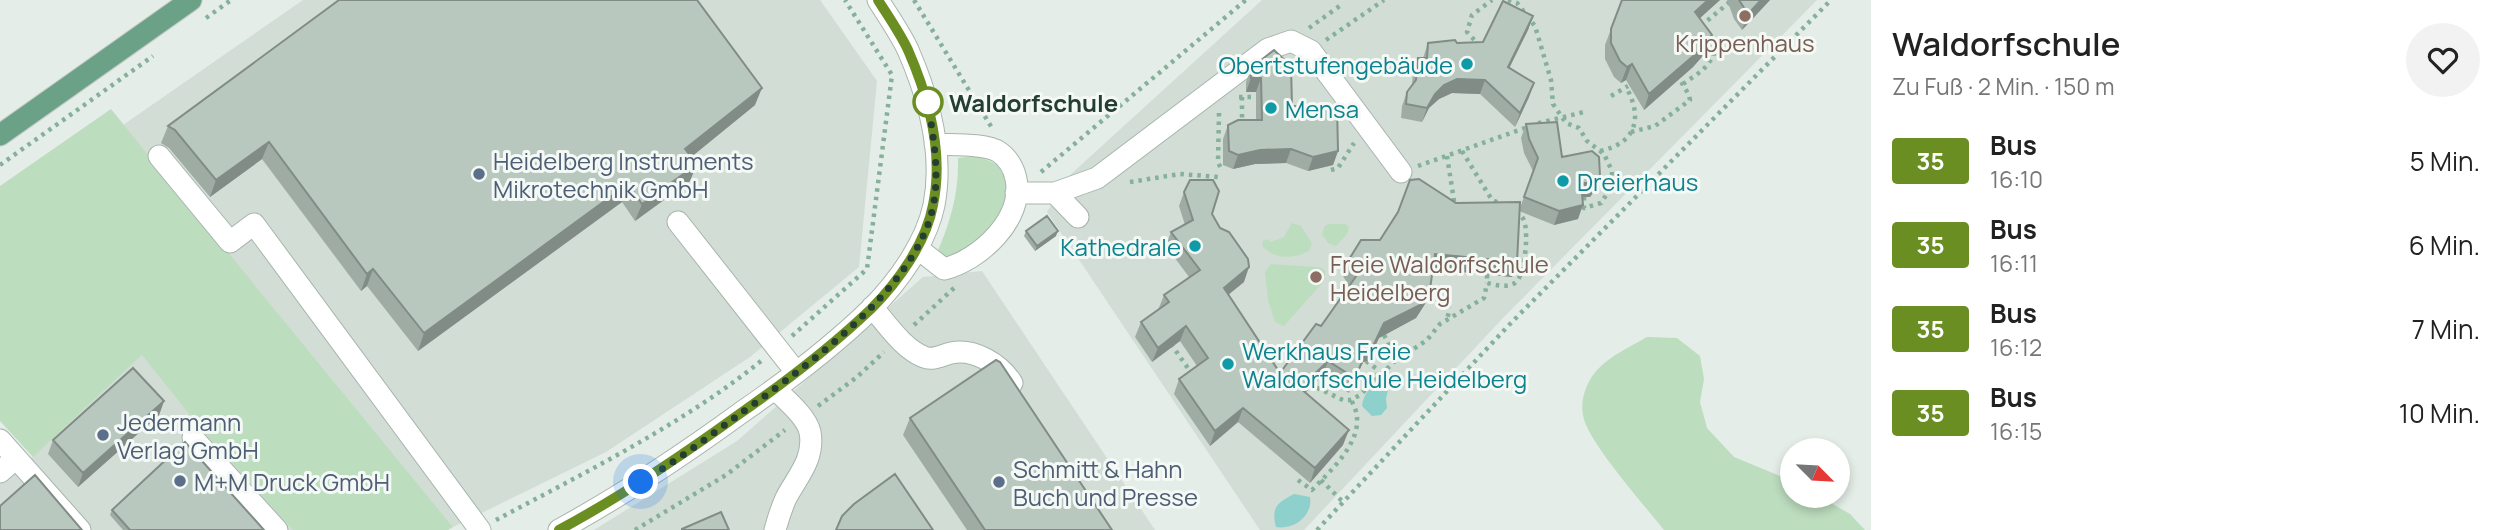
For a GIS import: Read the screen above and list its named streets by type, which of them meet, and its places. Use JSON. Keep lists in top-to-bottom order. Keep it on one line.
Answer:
{"places":["Krippenhaus","Obertstufengebäude","Waldorfschule","Mensa","Heidelberg Instruments Mikrotechnik GmbH","Dreierhaus","Kathedrale","Freie Waldorfschule Heidelberg","Werkhaus Freie Waldorfschule Heidelberg","Jedermann Verlag GmbH","M+M Druck GmbH","Schmitt & Hahn Buch und Presse"],"lines":["bus line 35"],"north":"bottom right","page":{"heading":["Waldorfschule","Zu Fuß · 2 Min. · 150 m"],"list":[{"mark":"35","name":"Bus","note":"16:10","value":"5 Min."},{"mark":"35","name":"Bus","note":"16:11","value":"6 Min."},{"mark":"35","name":"Bus","note":"16:12","value":"7 Min."},{"mark":"35","name":"Bus","note":"16:15","value":"10 Min."}]}}
